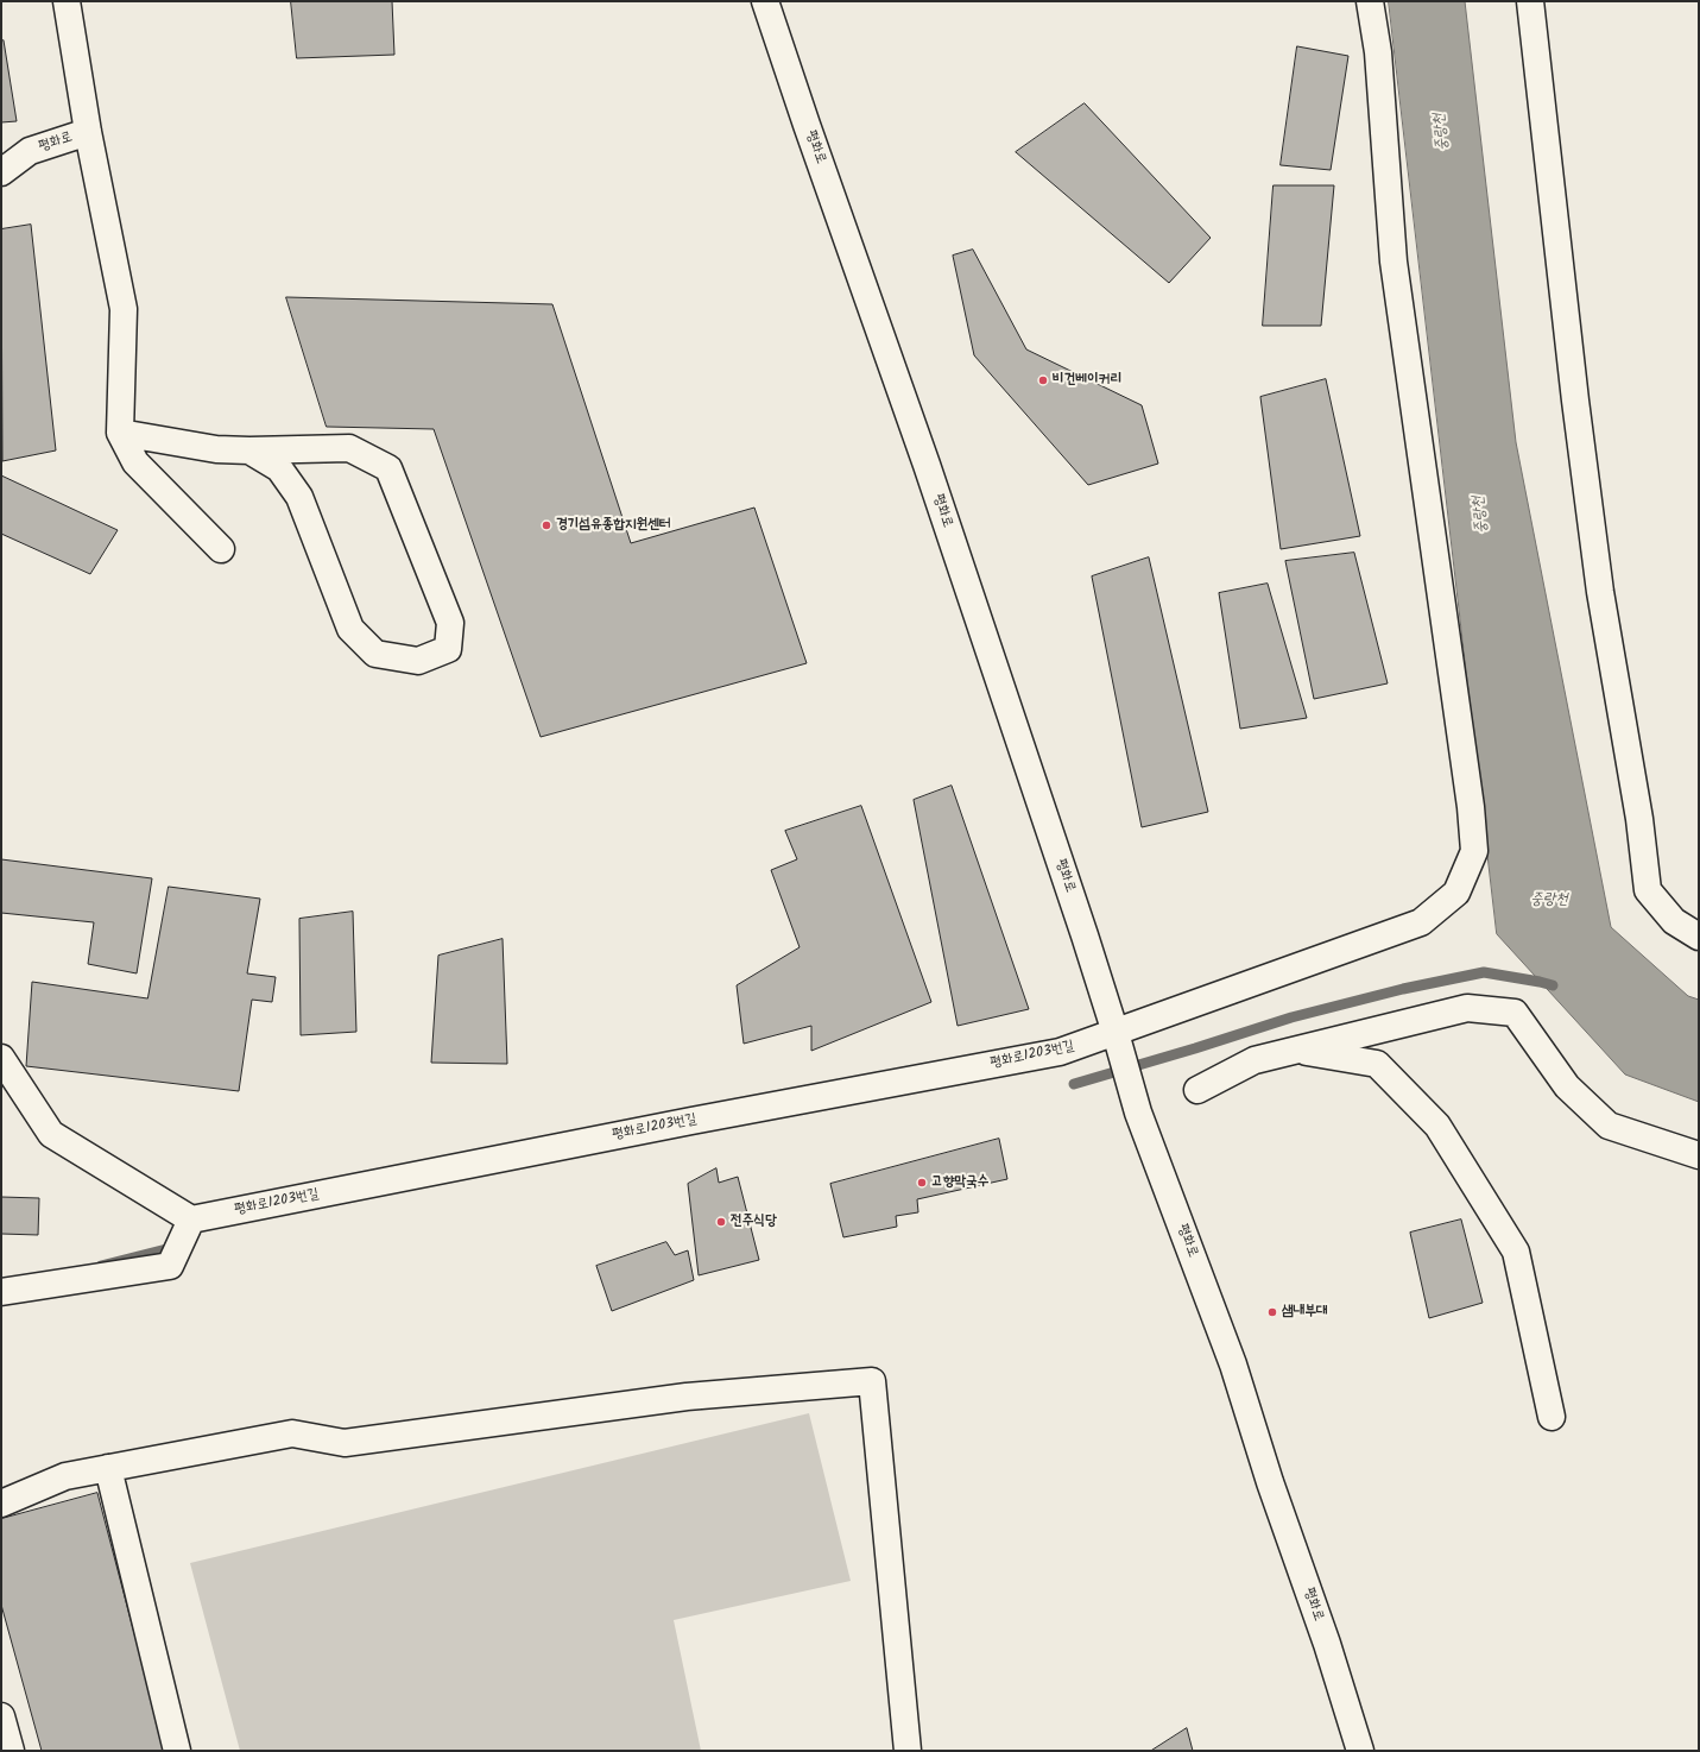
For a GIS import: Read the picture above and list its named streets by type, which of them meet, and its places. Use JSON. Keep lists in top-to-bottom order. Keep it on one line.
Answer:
{"streets":{"street":["평화로","평화로1203번길"]},"crossings":[["평화로","평화로1203번길"]],"water":["중랑천"],"places":["비건베이커리","경기섬유종합지원센터","고향막국수","전주식당","샘내부대"]}
